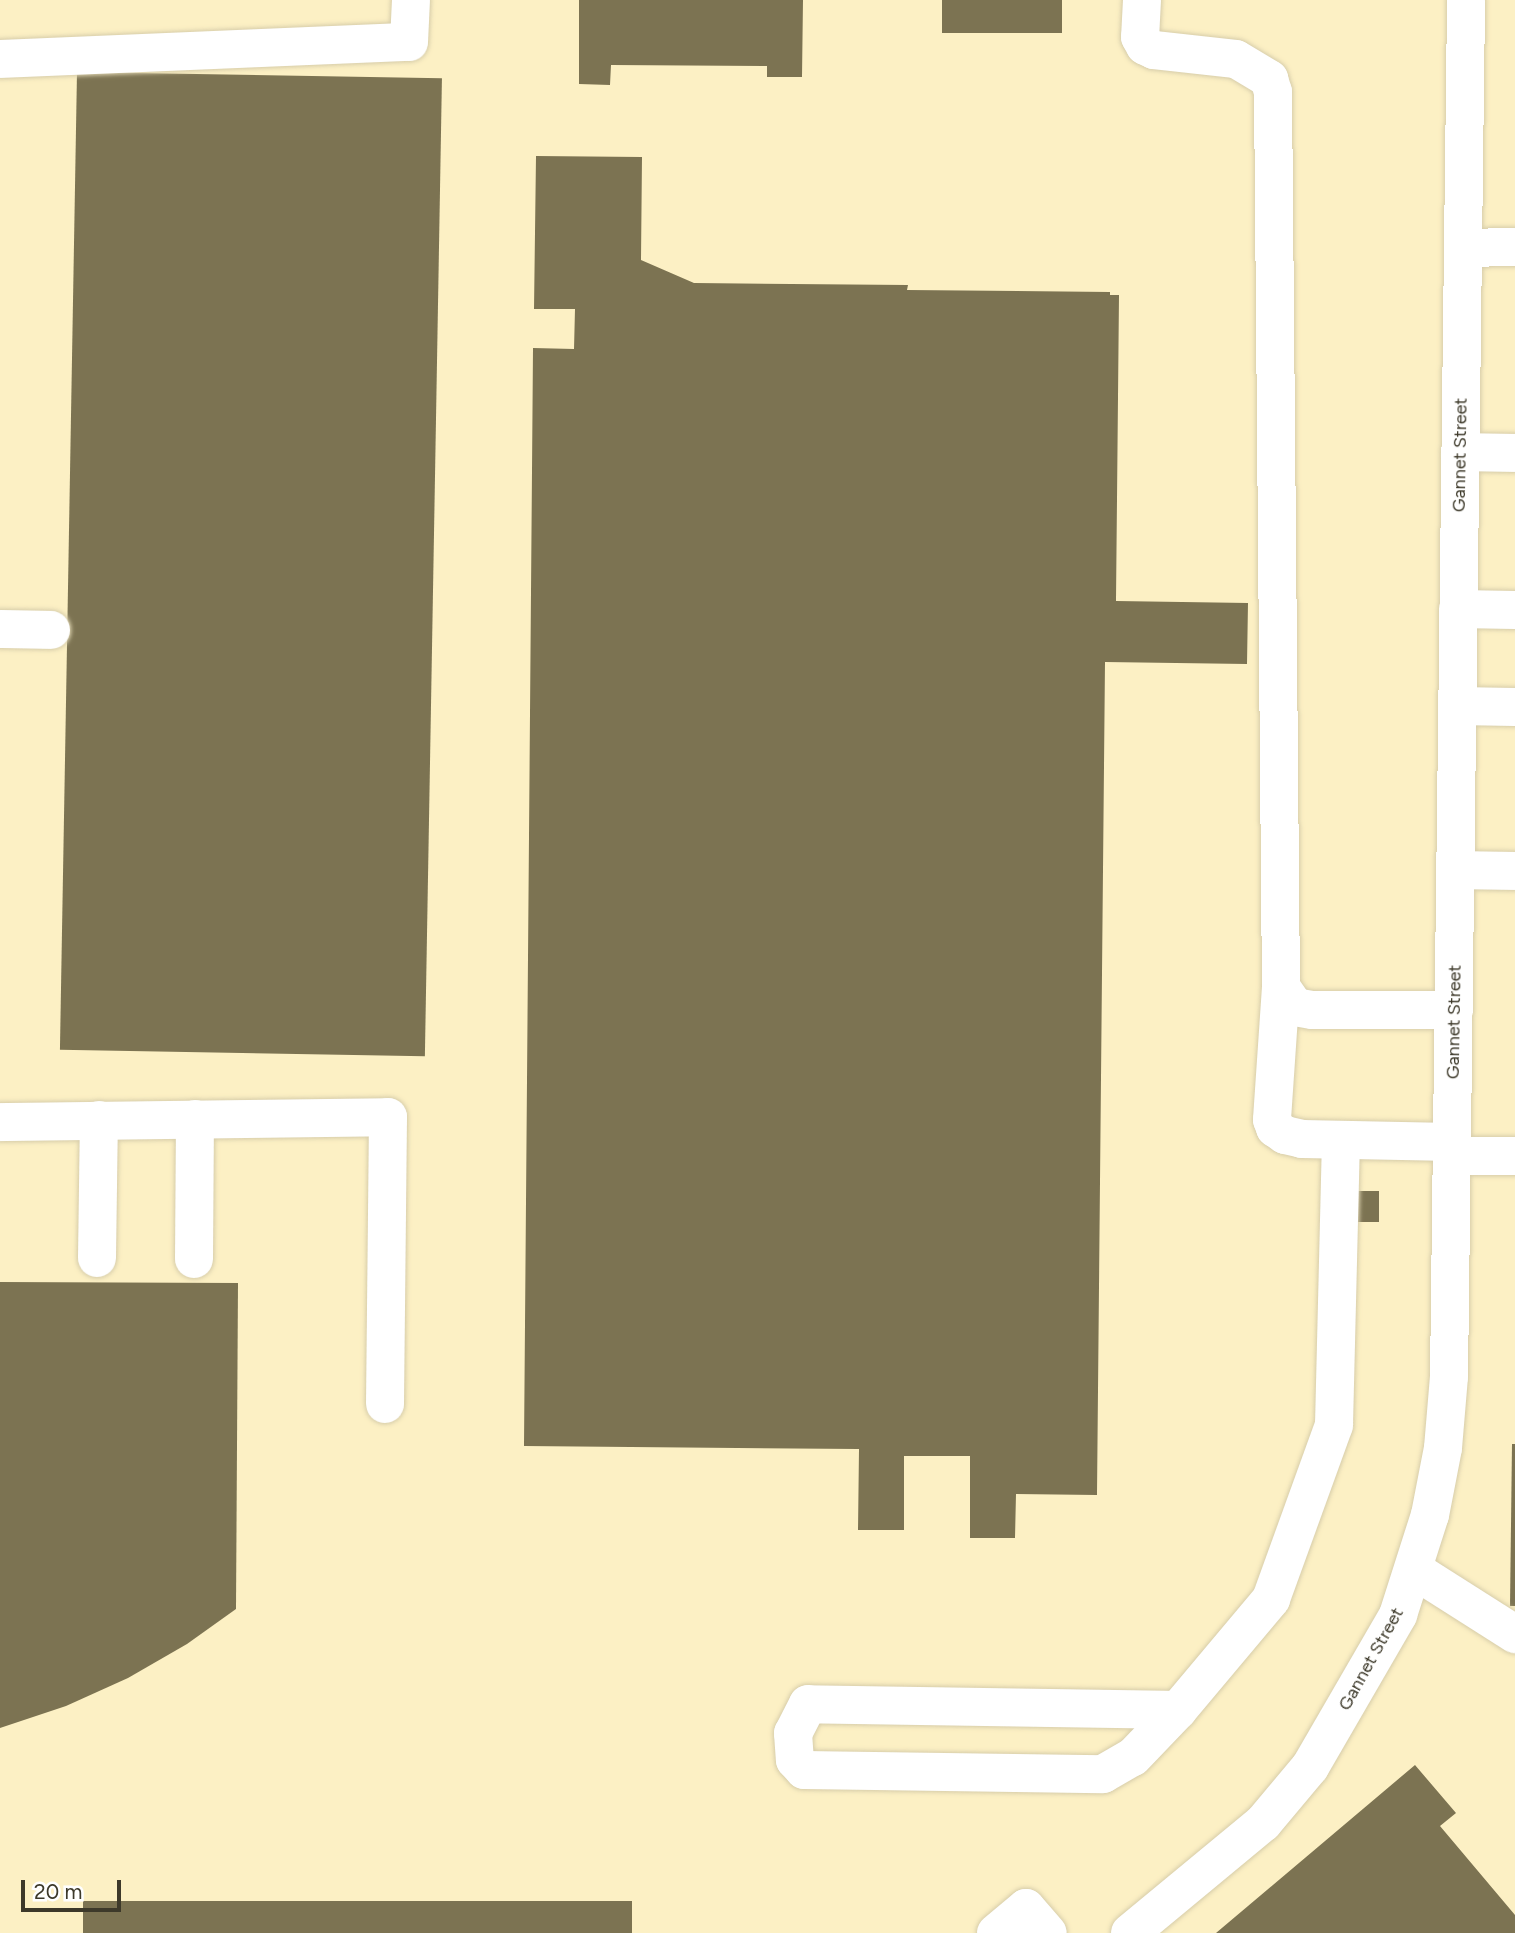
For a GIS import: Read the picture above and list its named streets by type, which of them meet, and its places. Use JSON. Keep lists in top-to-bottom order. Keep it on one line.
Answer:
{"streets":{"street":["Gannet Street"]},"scale_bar":"20 m"}
